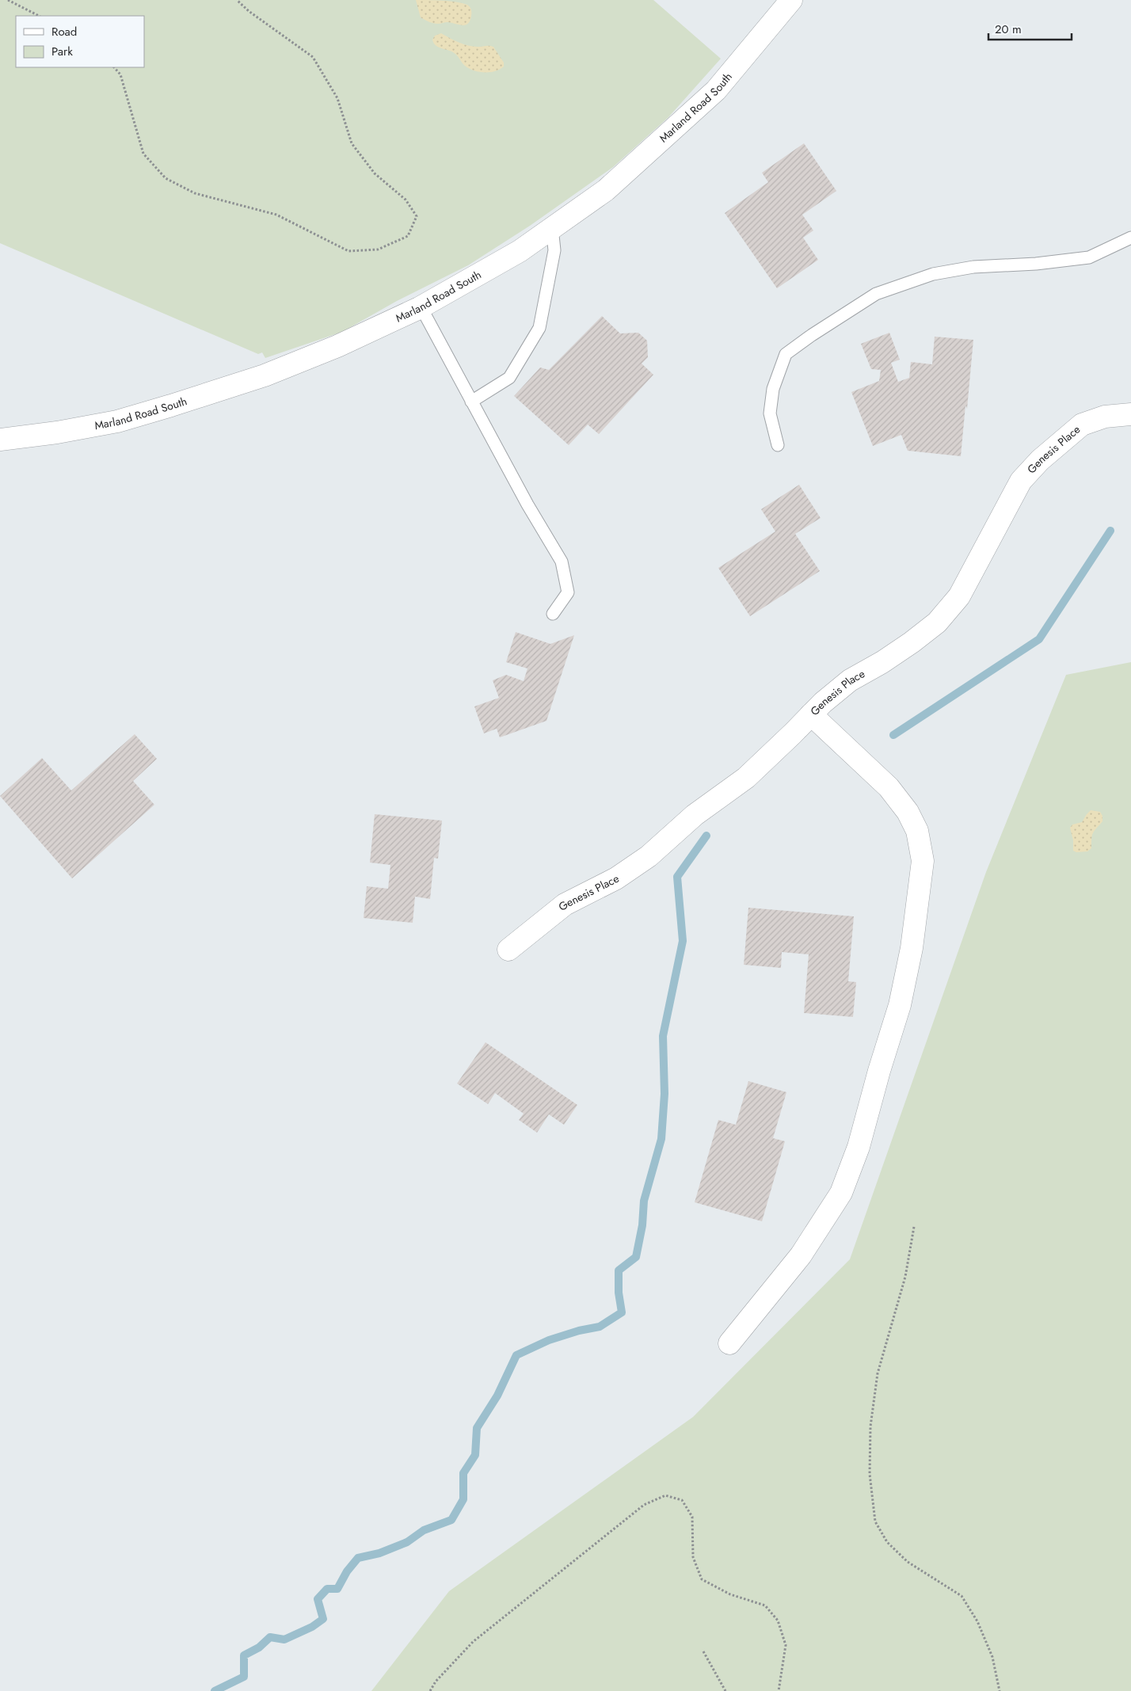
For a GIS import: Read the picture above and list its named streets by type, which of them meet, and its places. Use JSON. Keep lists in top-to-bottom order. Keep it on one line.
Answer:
{"streets":{"street":["Marland Road South","Genesis Place"]},"legend":["Road","Park"],"scale_bar":"20 m"}
